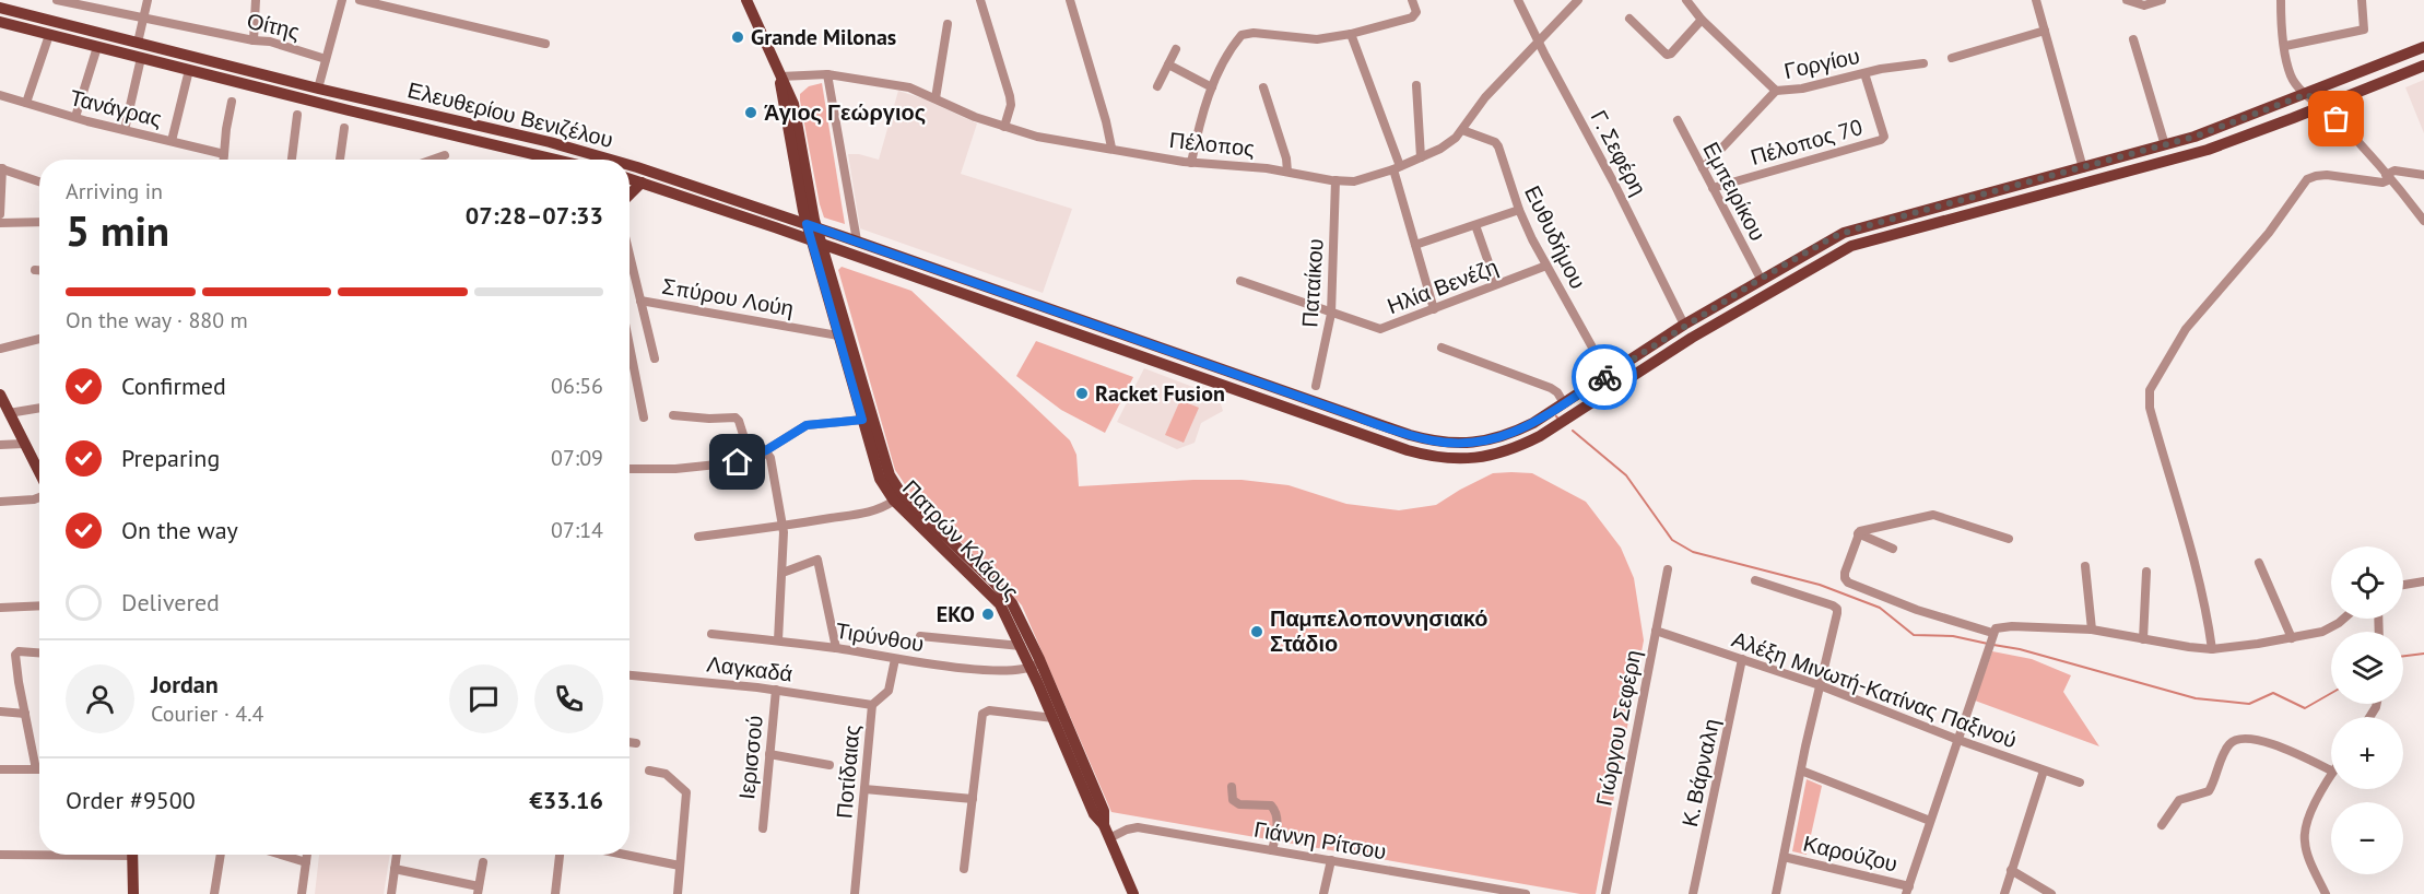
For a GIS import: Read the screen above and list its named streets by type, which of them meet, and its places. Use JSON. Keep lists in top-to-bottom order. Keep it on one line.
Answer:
{"streets":{"main road":["Ελευθερίου Βενιζέλου","Πατρών Κλάους"],"street":["Οίτης","Γοργίου","Τανάγρας","Πέλοπος 70","Πέλοπος","Γ. Σεφέρη","Εμπειρίκου","Ευθυδήμου","Παταίκου","Ηλία Βενέζη","Σπύρου Λούη","Τιρύνθου","Λαγκαδά","Αλέξη Μινωτή-Κατίνας Παξινού","Γιώργου Σεφέρη","Ιερισσού","Ποτίδαιας","Κ. Βάρναλη","Γιάννη Ρίτσου","Καρούζου"]},"crossings":[["Γοργίου","Πέλοπος 70"],["Ελευθερίου Βενιζέλου","Γ. Σεφέρη"],["Ελευθερίου Βενιζέλου","Εμπειρίκου"],["Ελευθερίου Βενιζέλου","Ευθυδήμου"],["Ελευθερίου Βενιζέλου","Πατρών Κλάους"],["Πέλοπος 70","Εμπειρίκου"],["Πέλοπος","Γ. Σεφέρη"],["Πέλοπος","Ευθυδήμου"],["Πέλοπος","Παταίκου"],["Πέλοπος","Πατρών Κλάους"],["Ευθυδήμου","Ηλία Βενέζη"],["Παταίκου","Ηλία Βενέζη"],["Σπύρου Λούη","Πατρών Κλάους"],["Πατρών Κλάους","Τιρύνθου"],["Πατρών Κλάους","Γιάννη Ρίτσου"],["Τιρύνθου","Ποτίδαιας"],["Λαγκαδά","Ιερισσού"],["Λαγκαδά","Ποτίδαιας"],["Αλέξη Μινωτή-Κατίνας Παξινού","Γιώργου Σεφέρη"],["Αλέξη Μινωτή-Κατίνας Παξινού","Κ. Βάρναλη"]],"places":["Grande Milonas","Άγιος Γεώργιος","Racket Fusion","EKO","Παμπελοποννησιακό Στάδιο"],"page":{"heading":["5 min","Arriving in","07:28–07:33"],"panel":["Jordan","Courier · 4.4","Order #9500","€33.16"],"bar":"On the way · 880 m","list":[["Confirmed","06:56"],["Preparing","07:09"],["On the way","07:14"],"Delivered"],"map_buttons":["+","−"]}}
